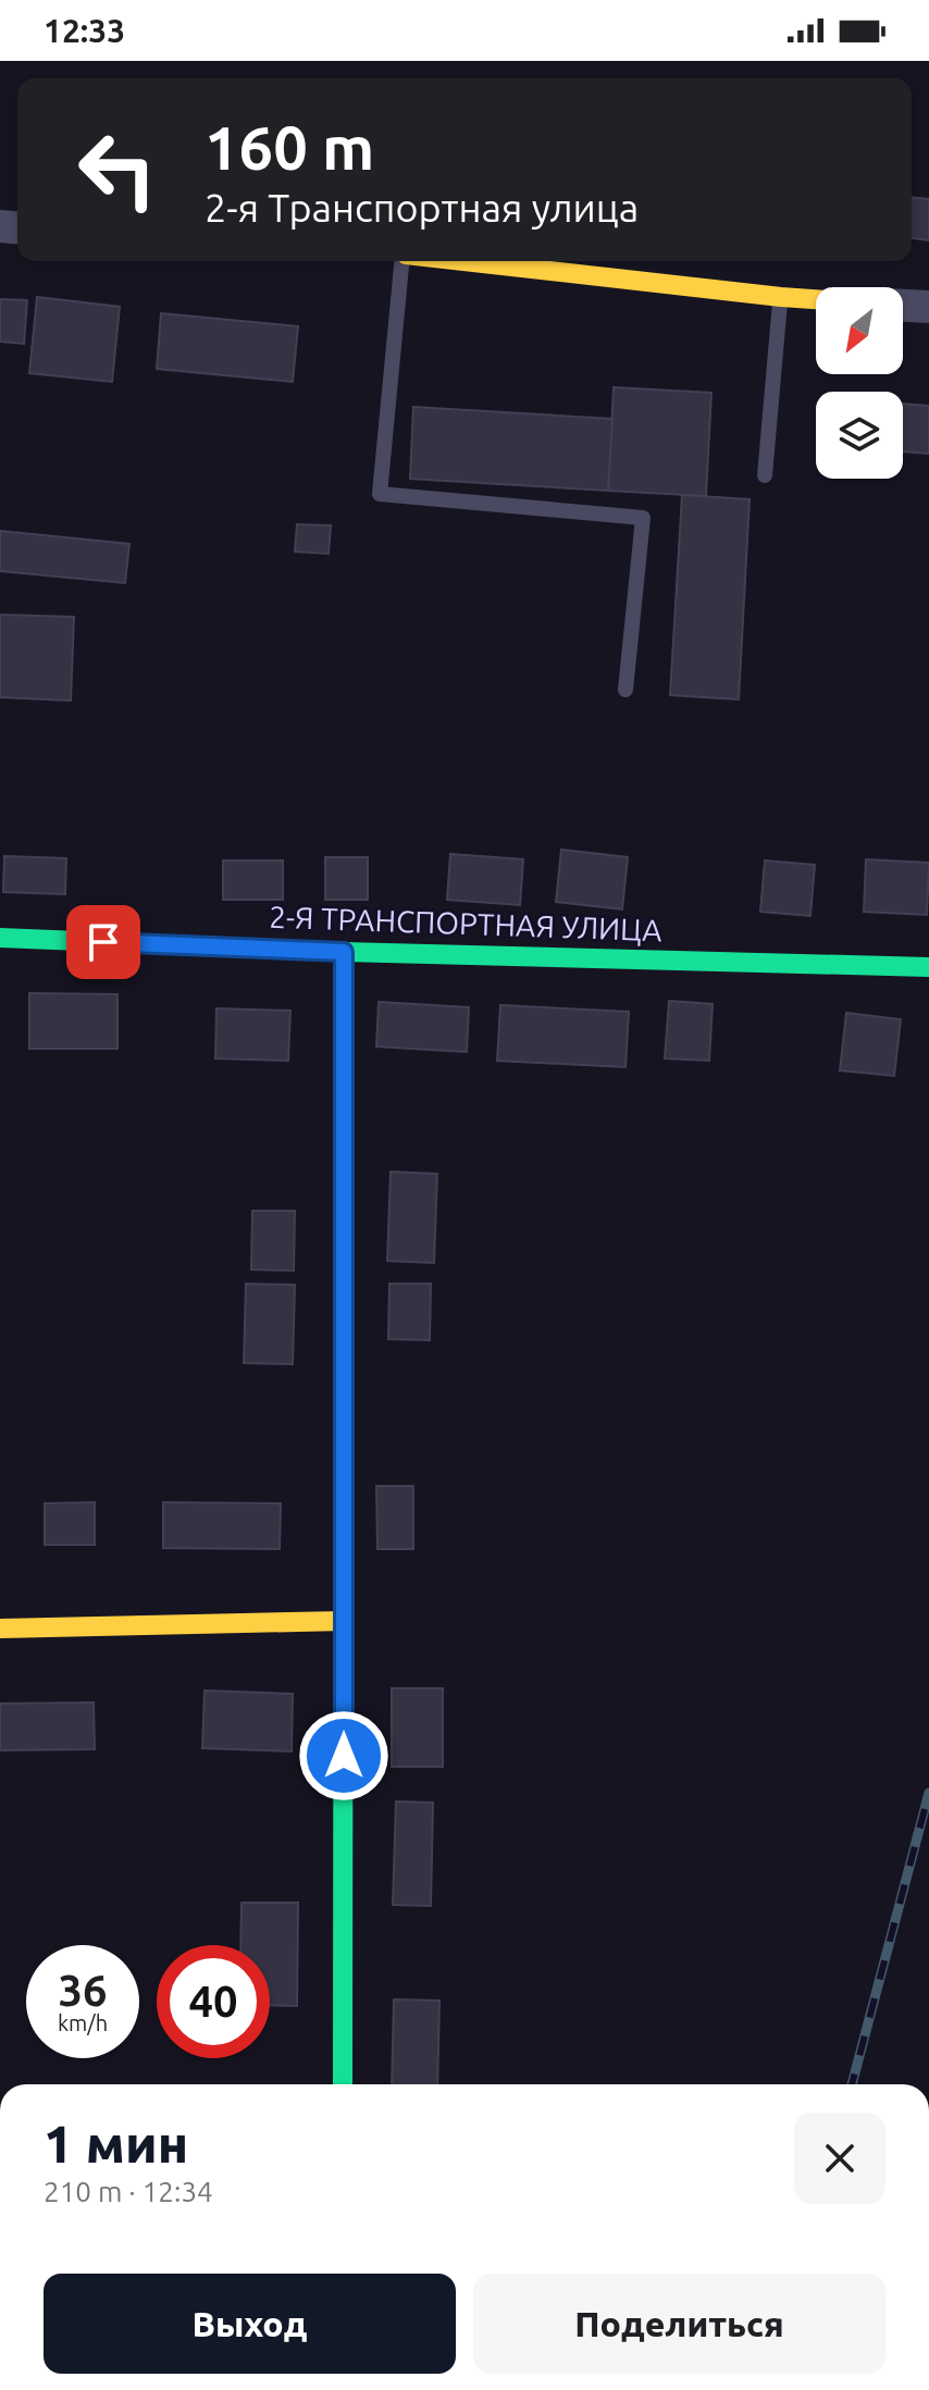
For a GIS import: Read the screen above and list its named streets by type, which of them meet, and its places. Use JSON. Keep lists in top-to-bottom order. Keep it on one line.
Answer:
{"streets":{"street":["2-Я ТРАНСПОРТНАЯ УЛИЦА"]},"north":"bottom left","page":{"status":"12:33","turn":["160 m","2-я Транспортная улица"],"speed":"36 km/h","limit":"40","heading":["1 мин","210 m · 12:34"],"buttons":["Выход","Поделиться"]}}
